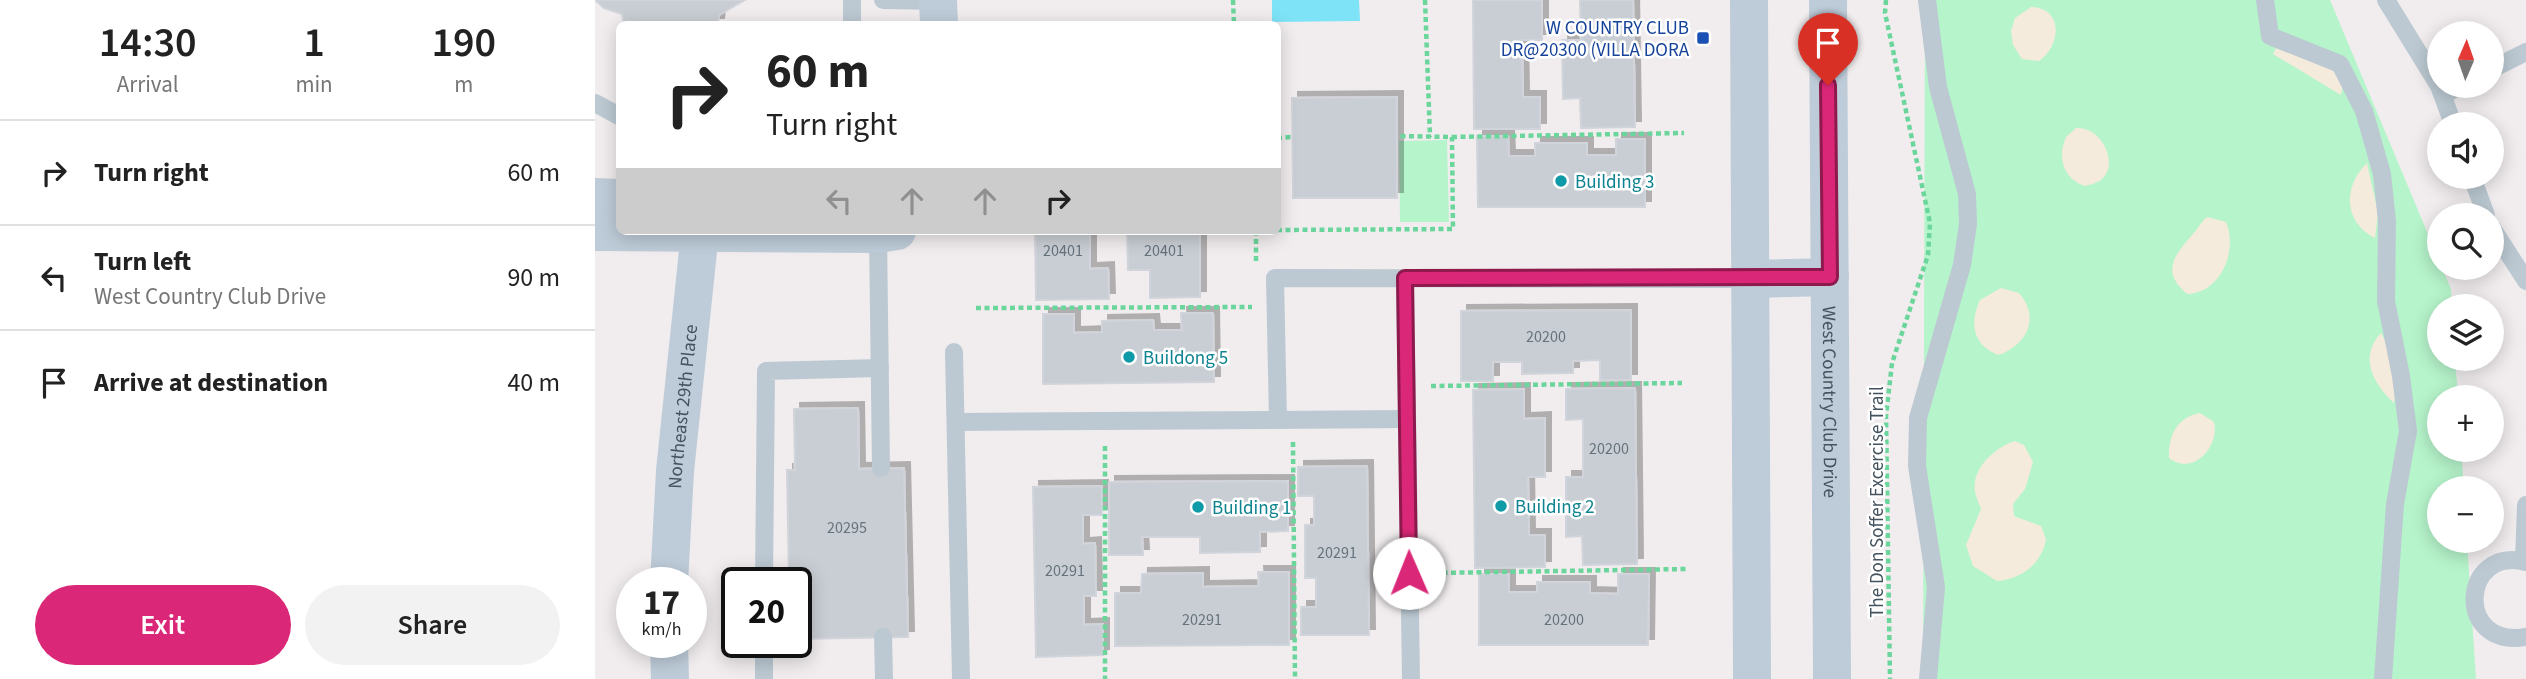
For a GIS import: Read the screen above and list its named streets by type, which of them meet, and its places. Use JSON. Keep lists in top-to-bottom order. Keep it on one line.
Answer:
{"streets":{"street":["West Country Club Drive","Northeast 29th Place"],"path":["The Don Soffer Excercise Trail"]},"places":{"transit":["W COUNTRY CLUB DR@20300 (VILLA DORA"],"other":["Building 3","Buildong 5","Building 2","Building 1"]},"house_numbers":["20401","20401","20200","20200","20295","20291","20291","20291","20200"],"north":"top","page":{"eta":["14:30","Arrival","1","min","190","m"],"map_buttons":["+","−"],"turn":["60 m","Turn right"],"list":[{"name":"Turn right","value":"60 m"},{"name":"Turn left","note":"West Country Club Drive","value":"90 m"},{"name":"Arrive at destination","value":"40 m"}],"speed":"17 km/h","limit":"20","buttons":["Exit","Share"]}}
